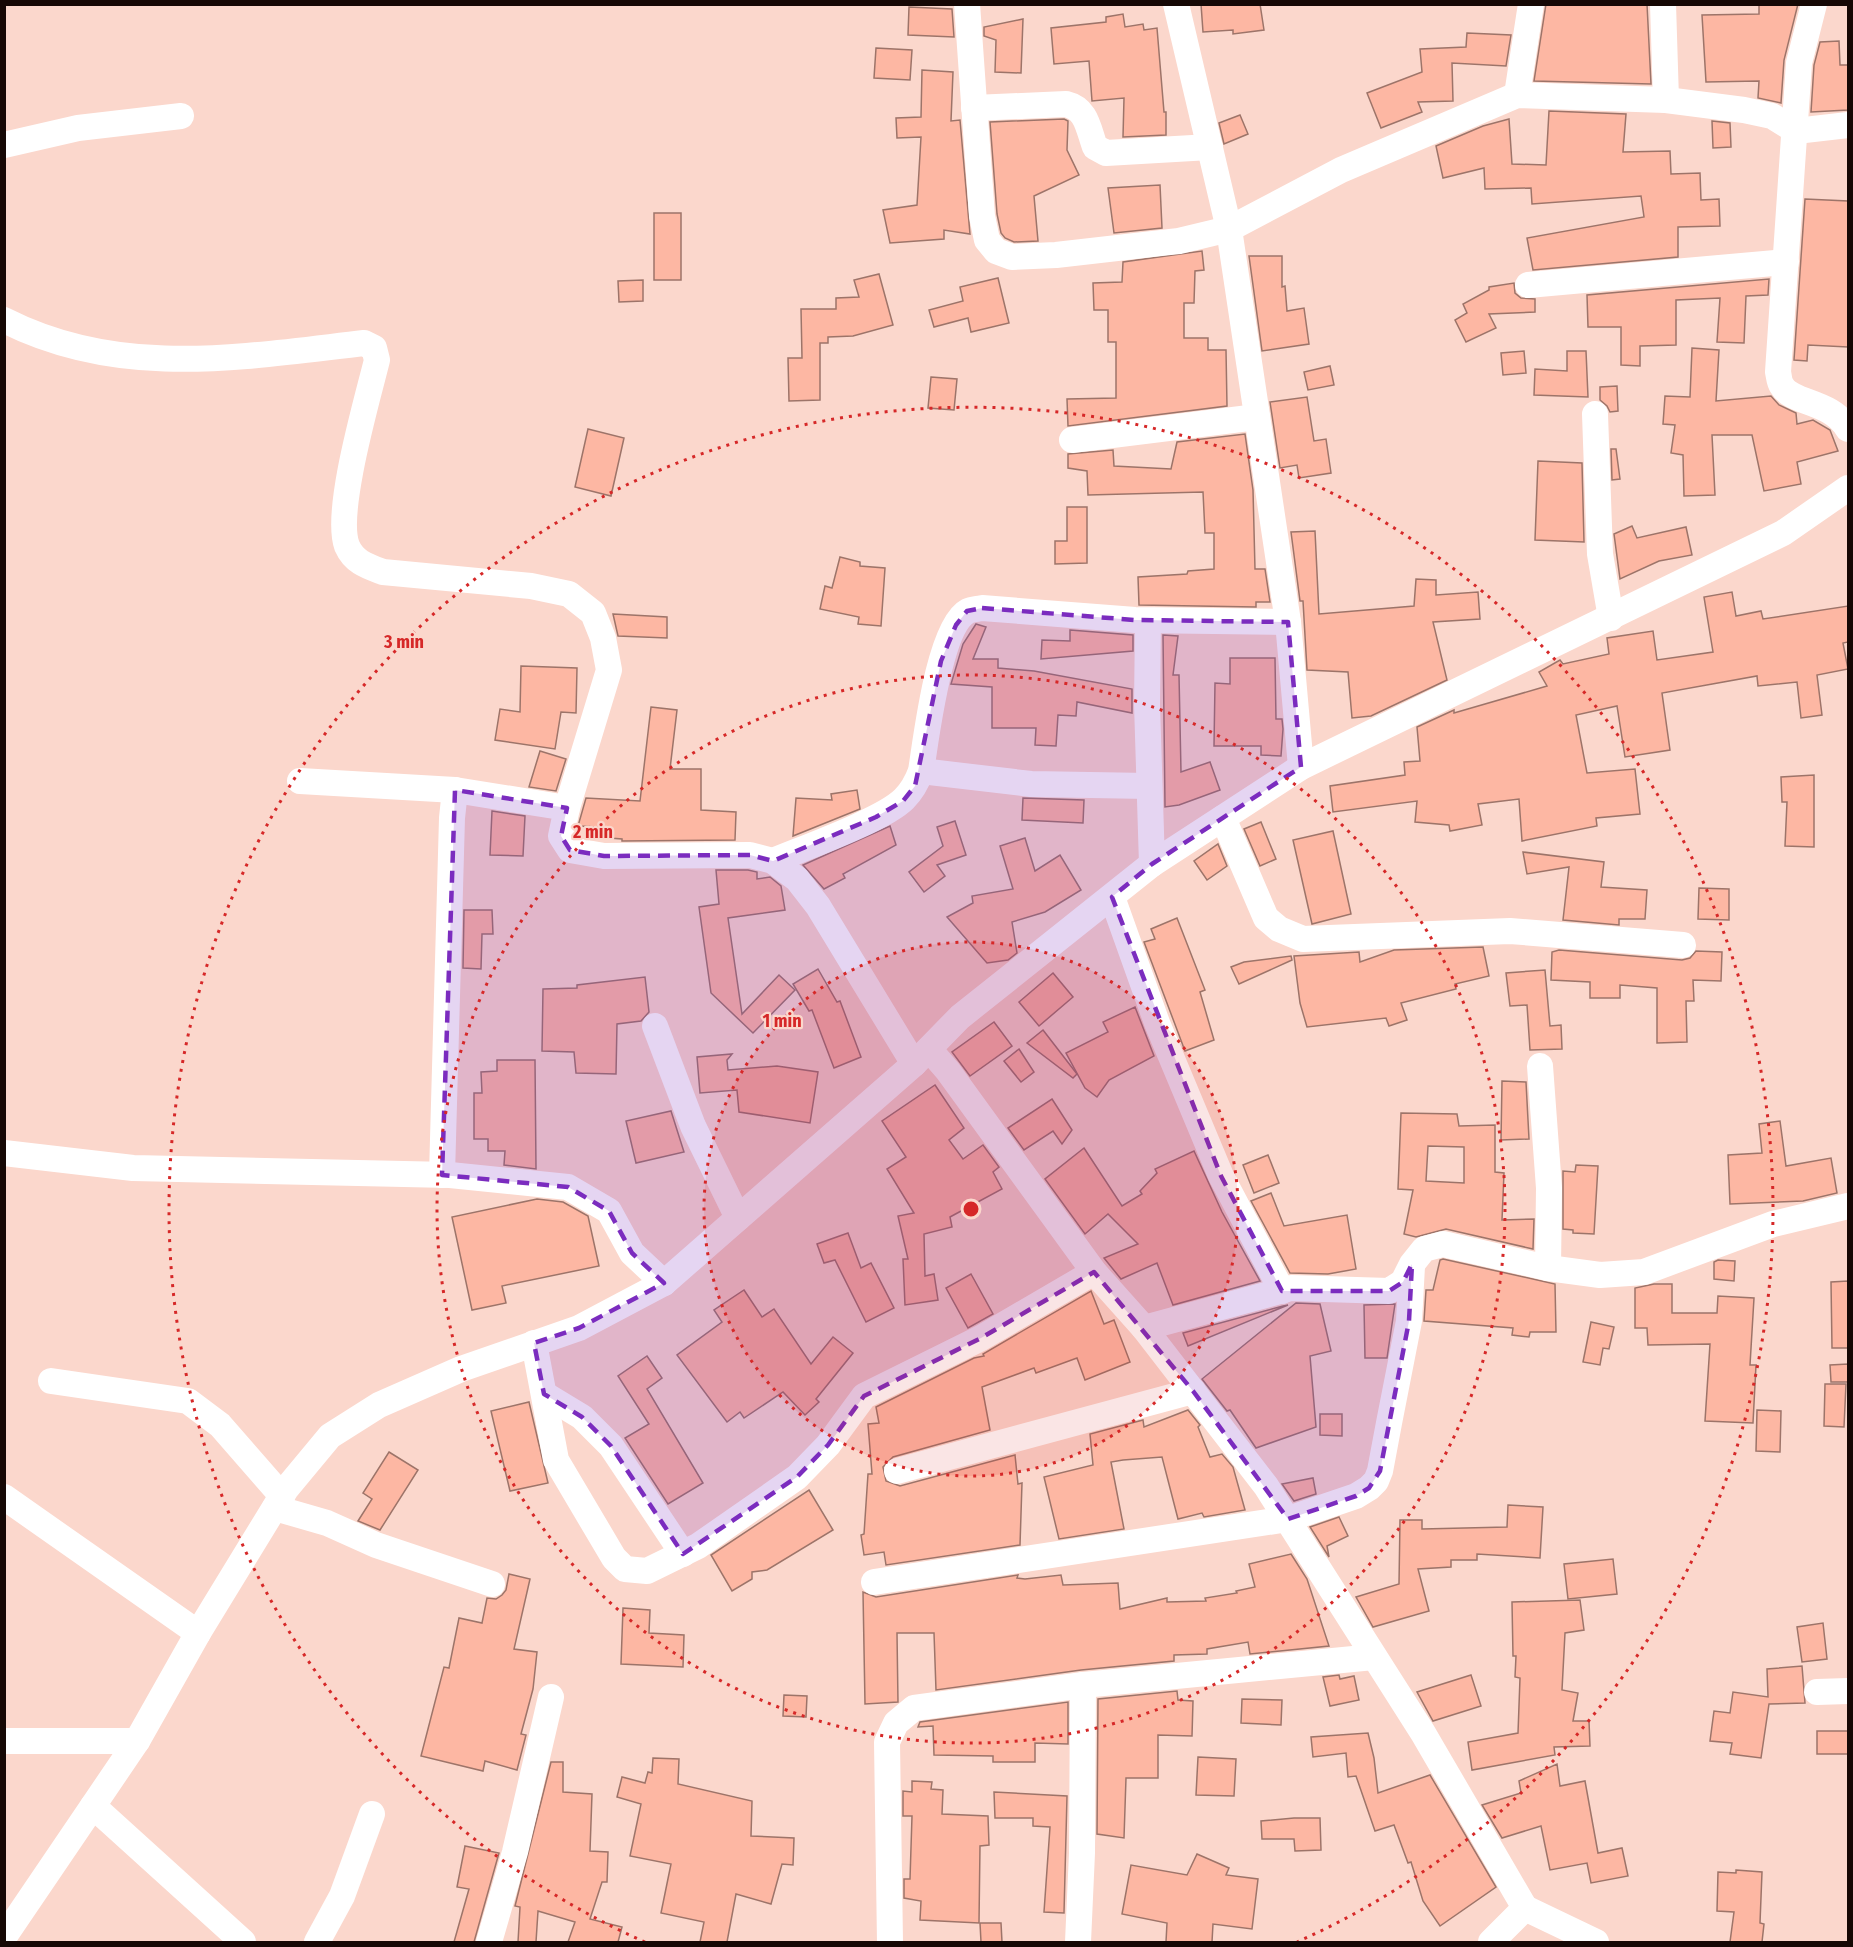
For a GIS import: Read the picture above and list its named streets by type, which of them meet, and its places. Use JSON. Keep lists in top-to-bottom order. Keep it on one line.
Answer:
{"rings":["3 min","2 min","1 min"]}
